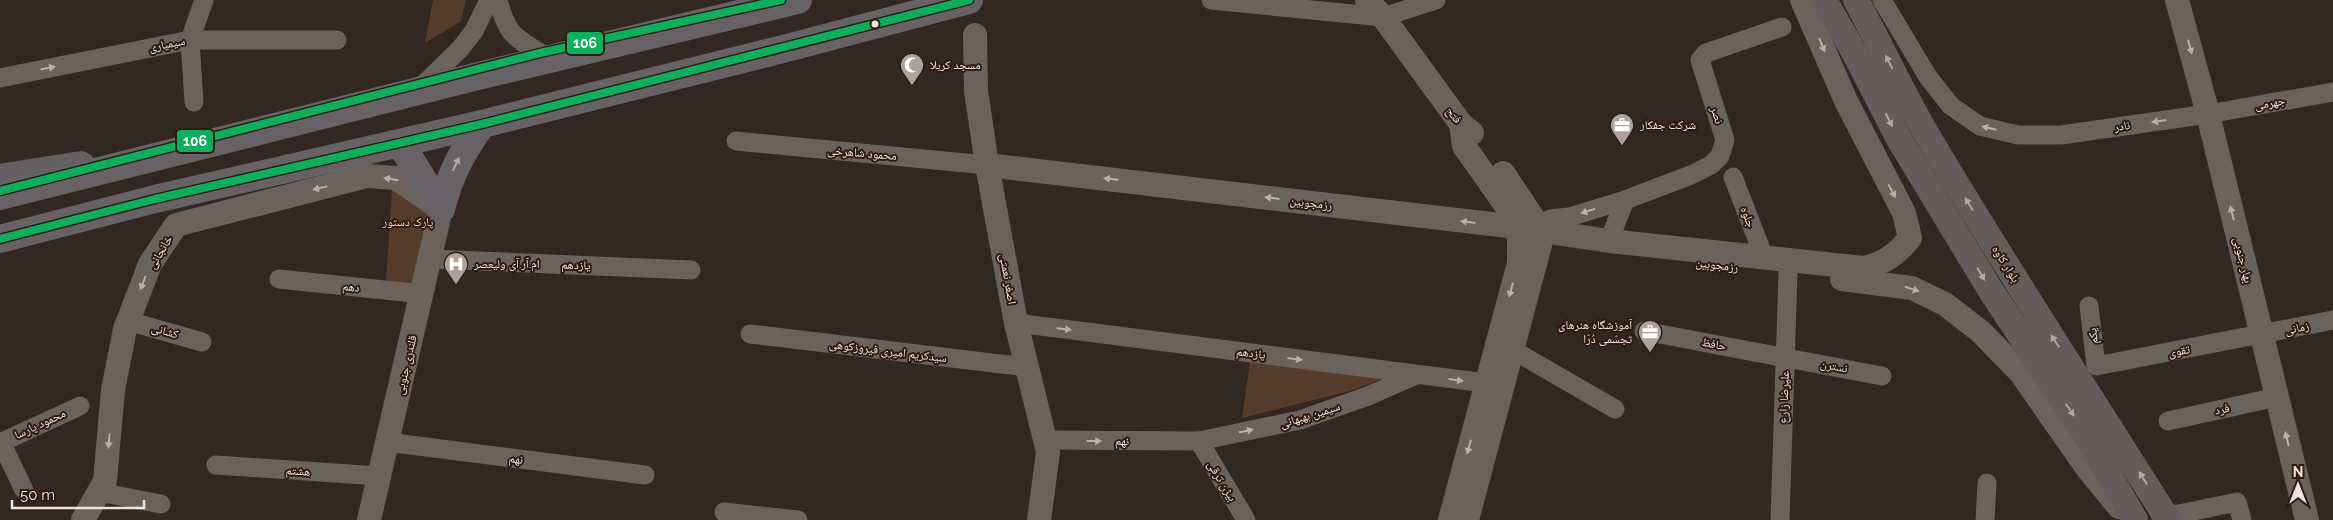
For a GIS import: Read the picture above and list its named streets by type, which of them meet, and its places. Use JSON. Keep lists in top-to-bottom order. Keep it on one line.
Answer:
{"streets":{"main road":["بلوار کاوه"],"street":["سیمیاری","جهرمی","فتح","نصر","نادر","محمود شاهرخی","رزمجوبین","جلوه","خانجانی","بهار جنوبی","یازدهم","اصغر نعمتی","دهم","زمانی","کشانی","یکم","حافظ","سیدکریم امیری فیروزکوهی","تقوی","قلندری جنوبی","نسترن","علیرضا زارع","فرد","سیمین بهبهانی","محمود پارسا","نهم","هشتم","بیژن ترقی"]},"crossings":[["جهرمی","نادر"],["جهرمی","بهار جنوبی"],["فتح","نصر"],["فتح","رزمجوبین"],["نصر","رزمجوبین"],["نادر","بهار جنوبی"],["محمود شاهرخی","رزمجوبین"],["محمود شاهرخی","اصغر نعمتی"],["رزمجوبین","جلوه"],["رزمجوبین","اصغر نعمتی"],["رزمجوبین","علیرضا زارع"],["خانجانی","کشانی"],["خانجانی","قلندری جنوبی"],["بهار جنوبی","زمانی"],["بهار جنوبی","تقوی"],["بهار جنوبی","فرد"],["یازدهم","اصغر نعمتی"],["یازدهم","قلندری جنوبی"],["یازدهم","سیمین بهبهانی"],["اصغر نعمتی","سیدکریم امیری فیروزکوهی"],["اصغر نعمتی","نهم"],["دهم","قلندری جنوبی"],["زمانی","تقوی"],["یکم","تقوی"],["حافظ","نسترن"],["حافظ","علیرضا زارع"],["قلندری جنوبی","نهم"],["قلندری جنوبی","هشتم"],["نسترن","علیرضا زارع"],["سیمین بهبهانی","نهم"],["سیمین بهبهانی","بیژن ترقی"],["نهم","بیژن ترقی"]],"one_way":["سیمیاری","نادر","یازدهم","سیمین بهبهانی","نهم"],"parks":["پارک دستور"],"places":{"mosque":["مسجد کربلا"],"office":["شرکت جفکار","آموزشگاه هنرهای تجسّمی دُرّا"],"hospital":["ام.آر.آی ولیعصر"]},"lines":["transit line 106"],"scale_bar":"50 m","north":"top"}
